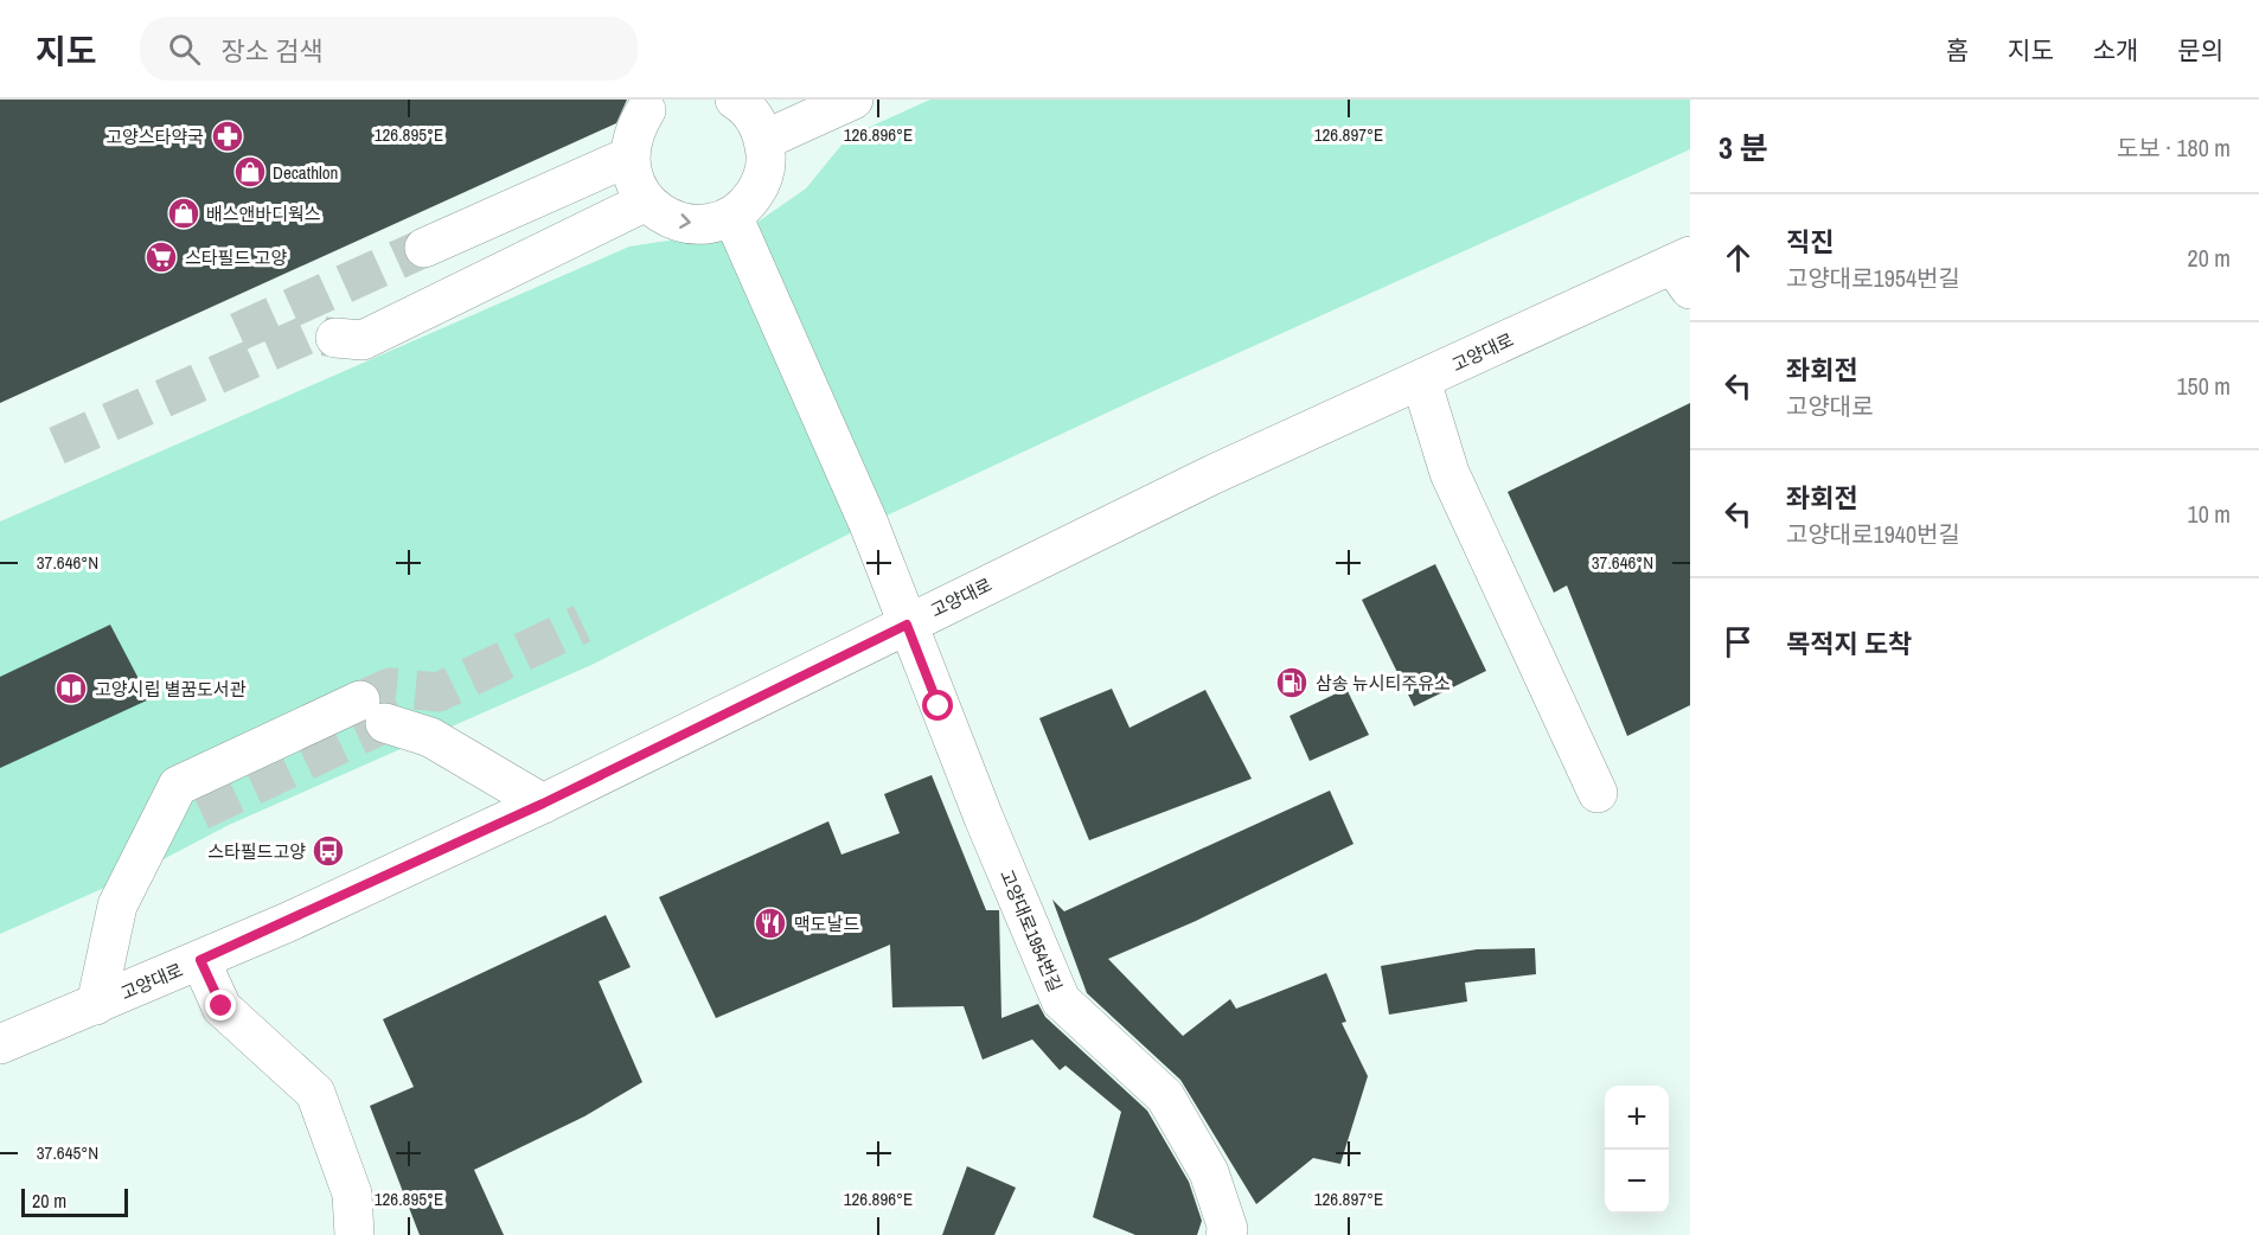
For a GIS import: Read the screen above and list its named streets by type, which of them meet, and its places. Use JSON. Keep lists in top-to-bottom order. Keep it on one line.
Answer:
{"streets":{"main road":["고양대로","고양대로1954번길"]},"crossings":[["고양대로","고양대로1954번길"]],"places":{"pharmacy":["고양스타약국"],"shop":["Decathlon","배스앤바디웍스"],"supermarket":["스타필드 고양"],"fuel station":["삼송 뉴시티주유소"],"library":["고양시립 별꿈도서관"],"bus stop":["스타필드고양"],"restaurant":["맥도날드"]},"scale_bar":"20 m","page":{"header":"지도","search":"장소 검색","nav":["홈","지도","소개","문의"],"heading":["3 분","도보 · 180 m"],"list":[["직진","고양대로1954번길","20 m"],["좌회전","고양대로","150 m"],["좌회전","고양대로1940번길","10 m"],"목적지 도착"],"map_buttons":["+","−"],"scale":"20 m"},"coordinates":["126.895°E","126.896°E","126.897°E","37.646°N","37.645°N"]}
